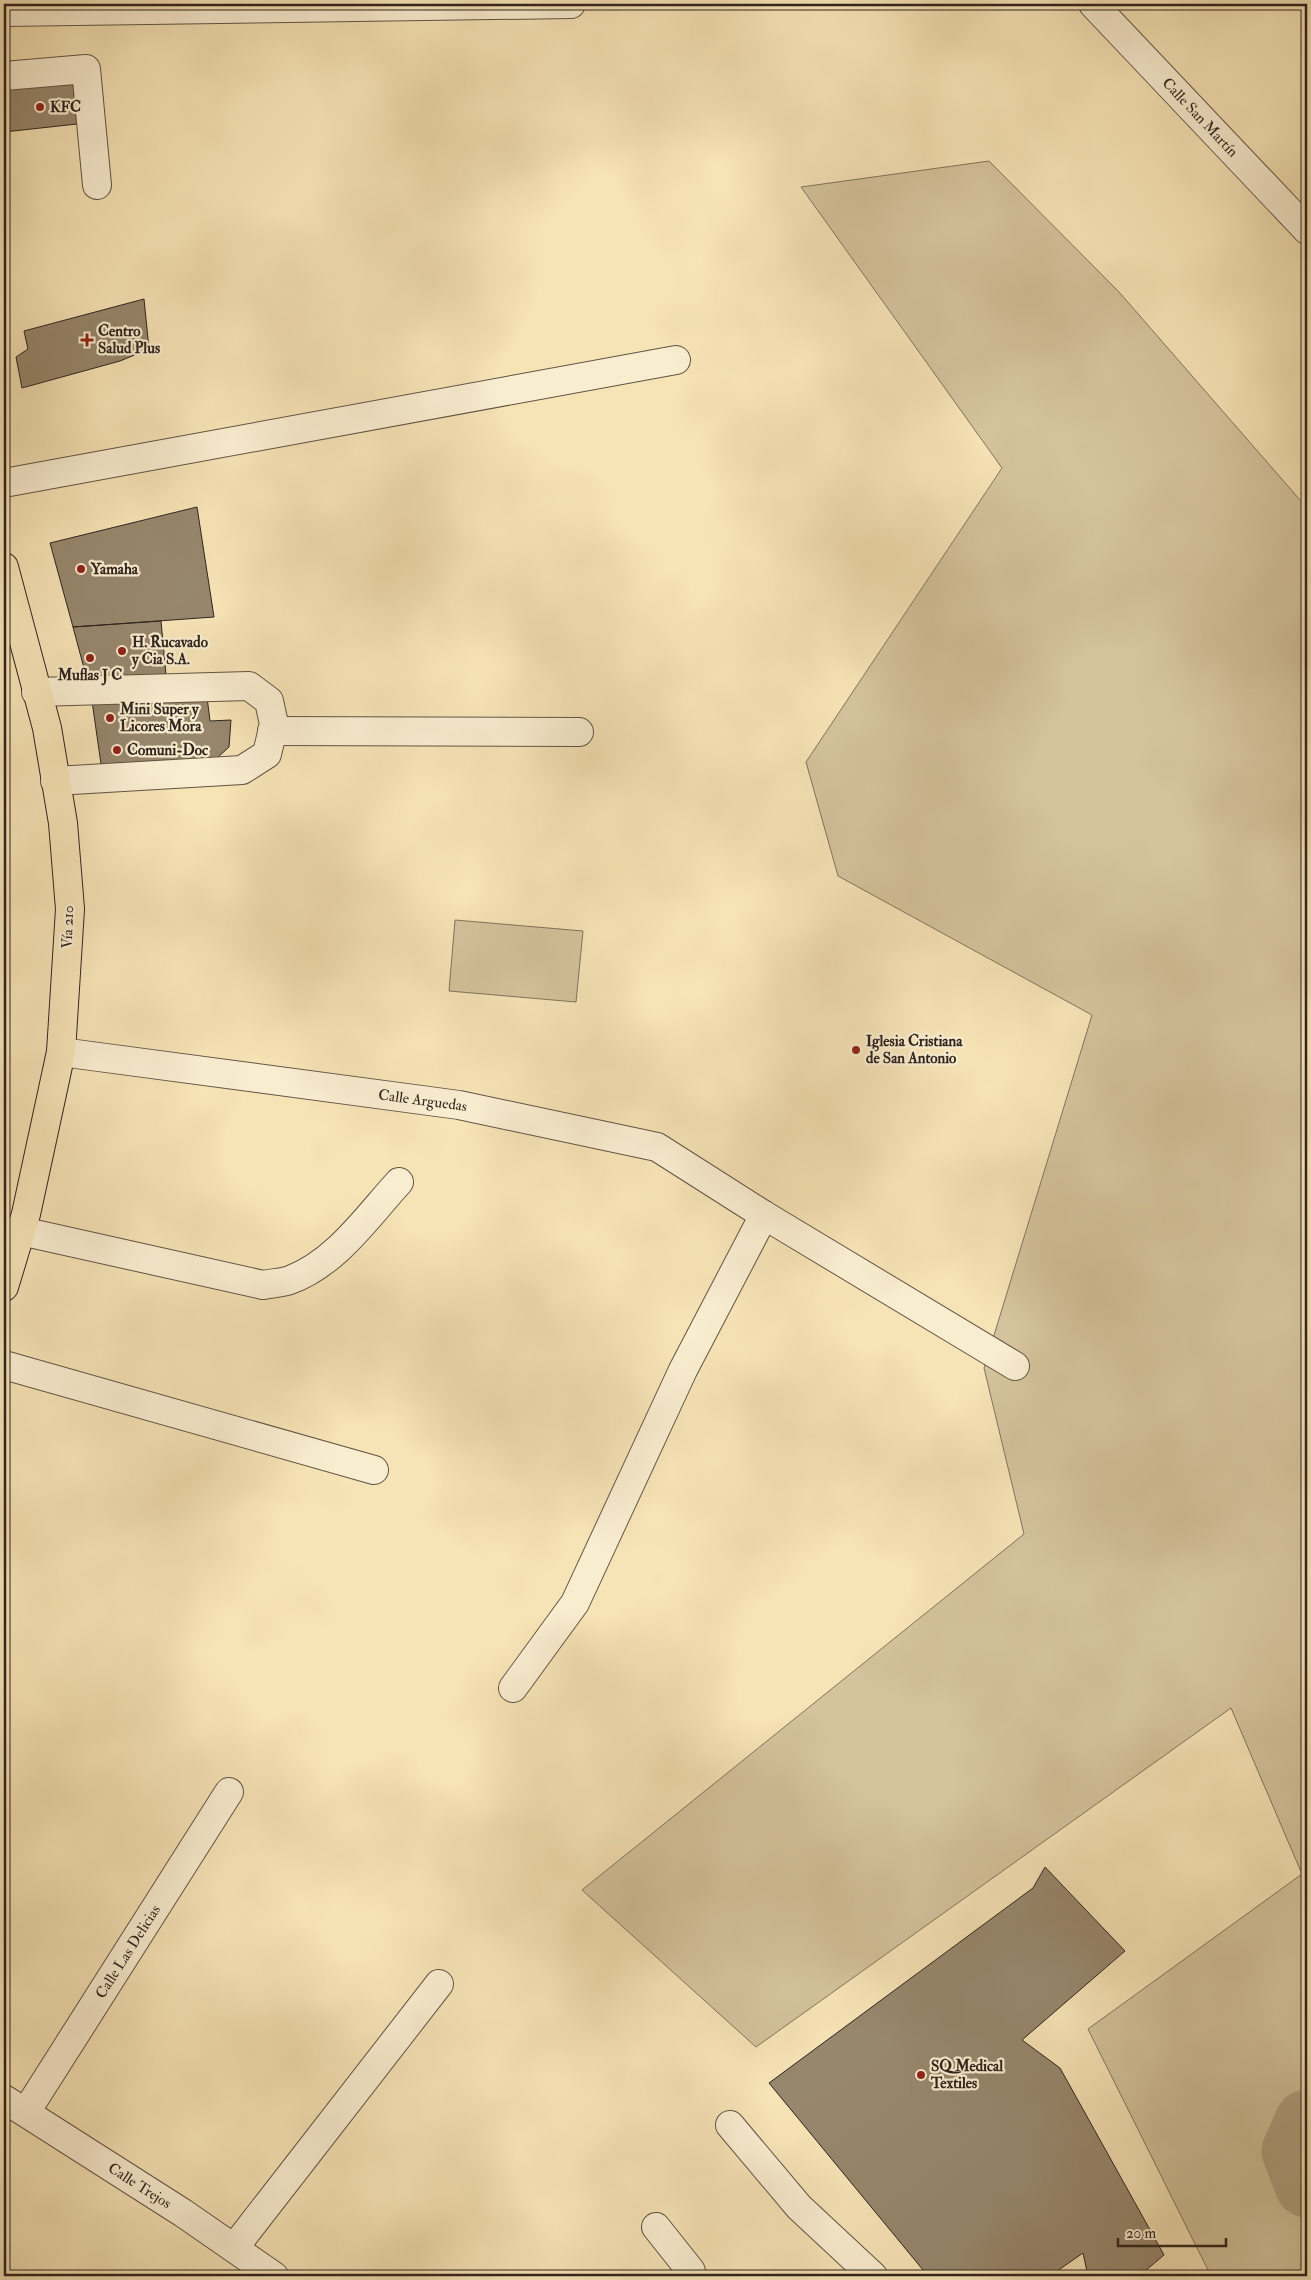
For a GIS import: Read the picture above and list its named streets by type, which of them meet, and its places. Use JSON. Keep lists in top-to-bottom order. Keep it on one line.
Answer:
{"streets":{"main road":["Vía 210"],"street":["Calle San Martín","Calle Arguedas","Calle Las Delicias","Calle Trejos"]},"crossings":[["Vía 210","Calle Arguedas"],["Calle Las Delicias","Calle Trejos"]],"places":{"other":["KFC","Yamaha","H. Rucavado y Cia S.A.","Muflas J C","Mini Super y Licores Mora","Comuni-Doc","Iglesia Cristiana de San Antonio","SQ Medical Textiles"],"health":["Centro Salud Plus"]},"scale_bar":"20 m"}
